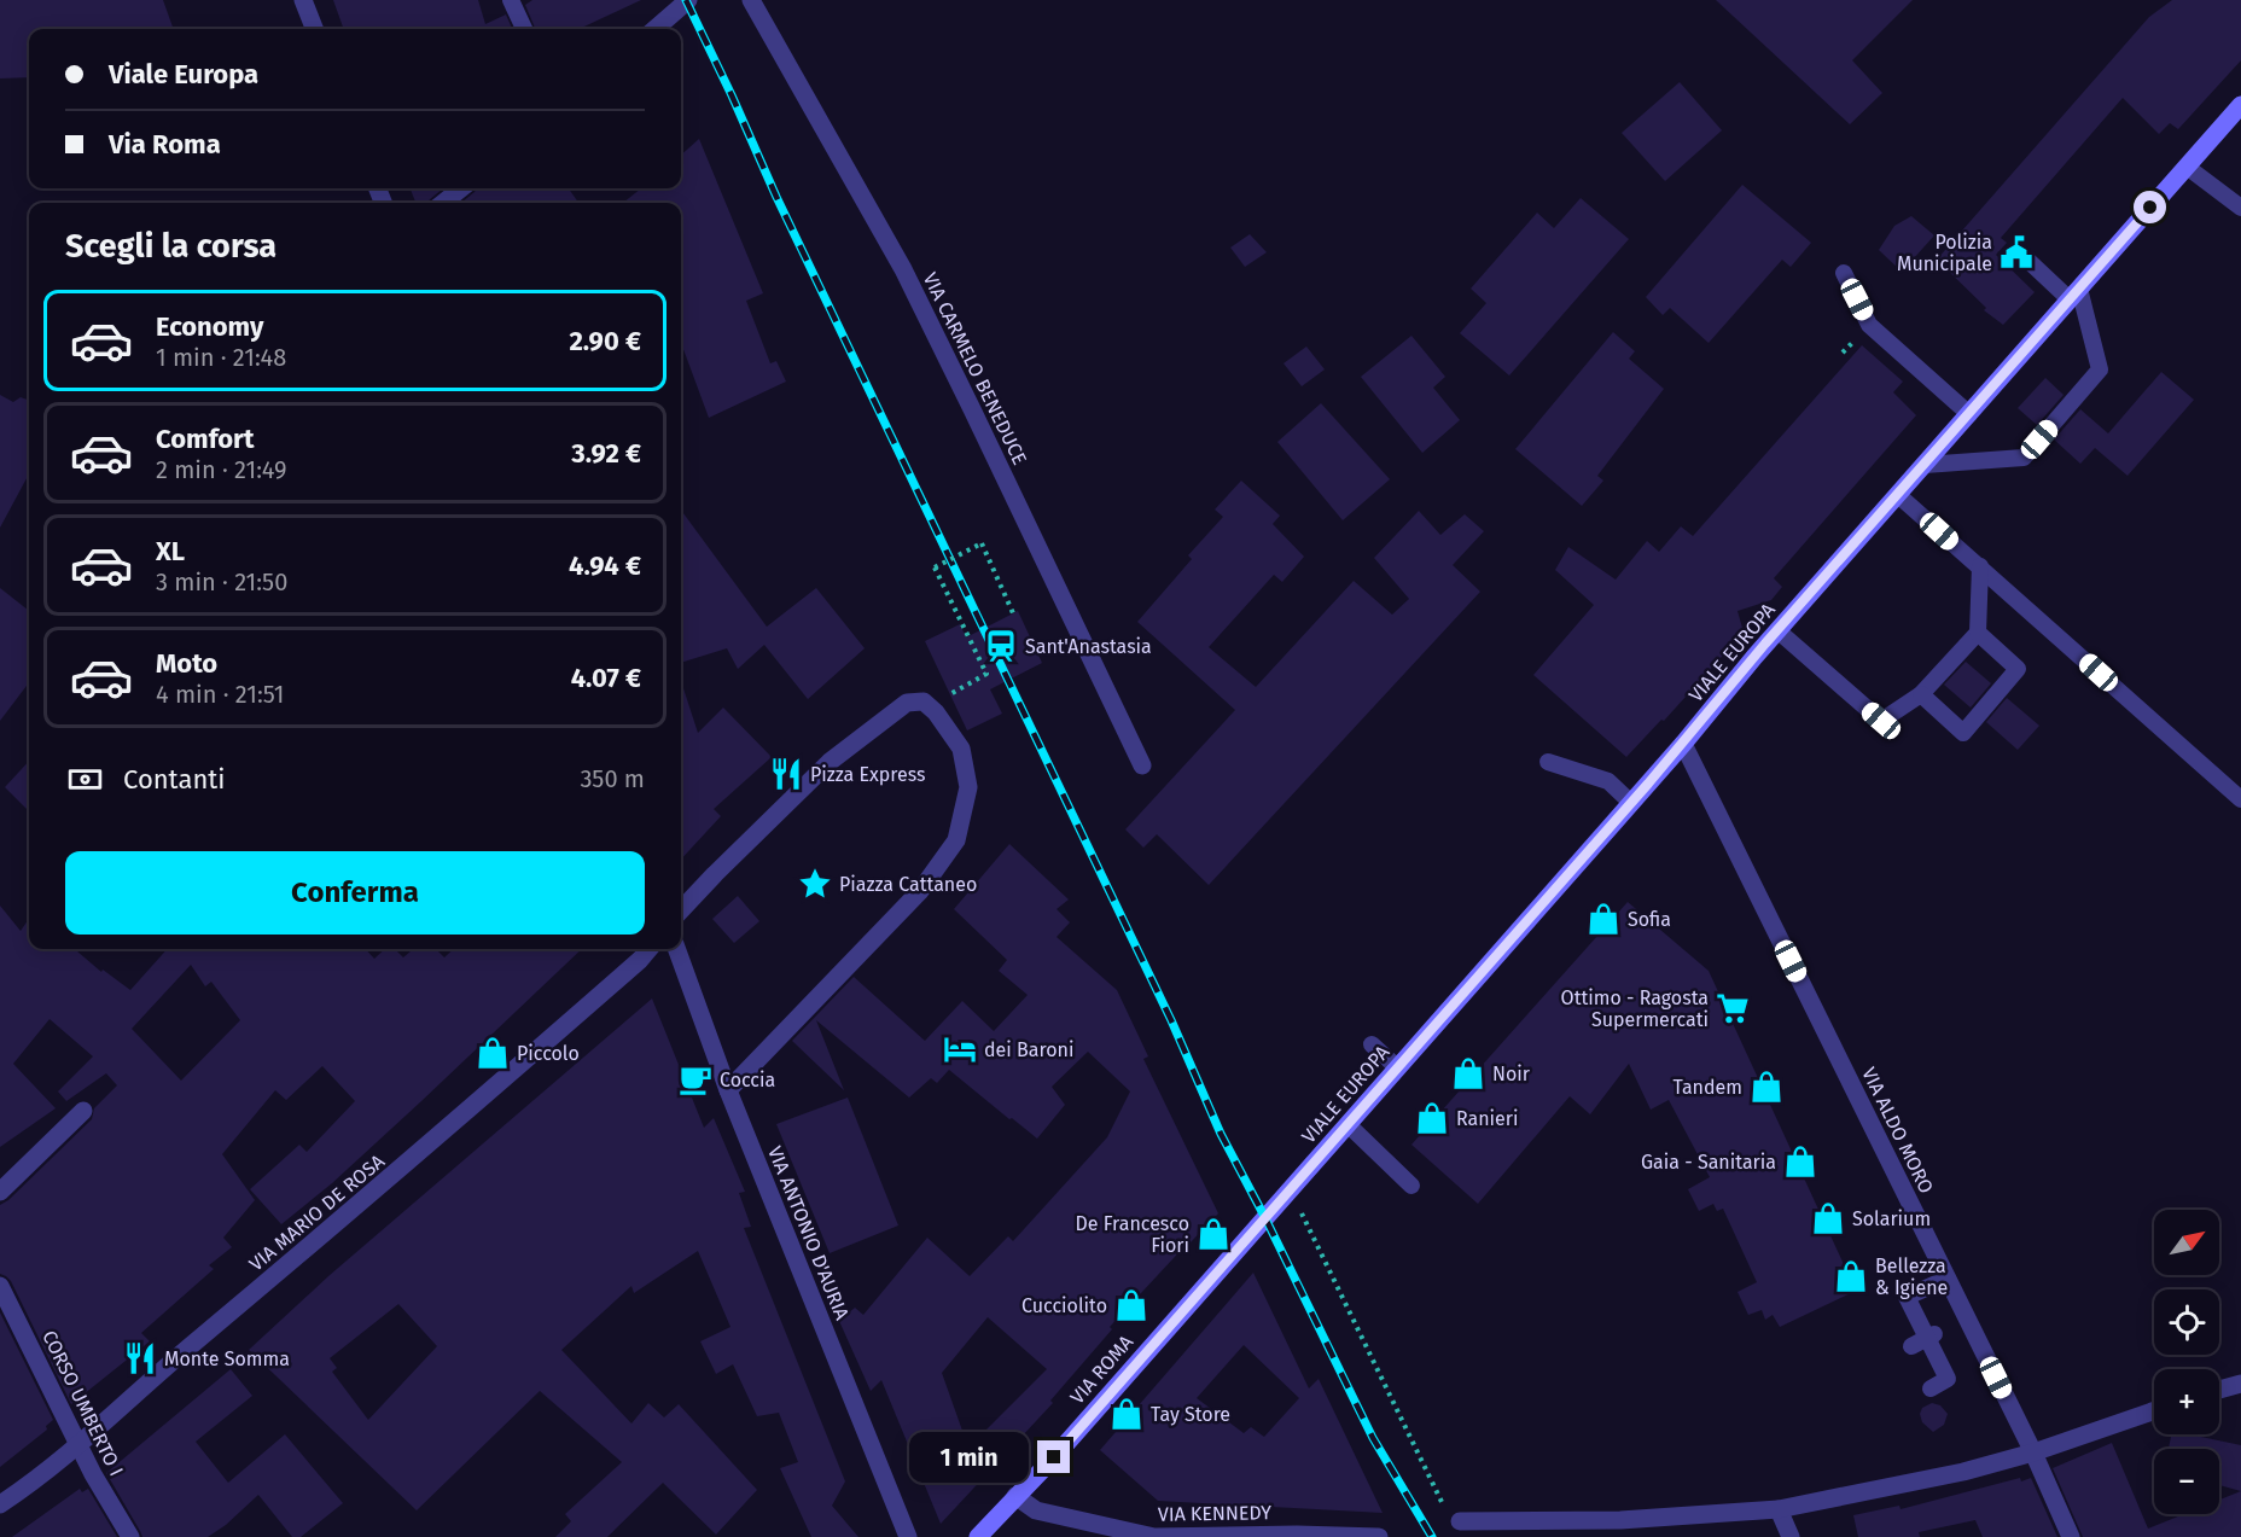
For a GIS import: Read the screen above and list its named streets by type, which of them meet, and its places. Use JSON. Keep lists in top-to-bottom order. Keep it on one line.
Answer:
{"streets":{"street":["VIA CARMELO BENEDUCE","VIALE EUROPA","VIA ALDO MORO","VIA MARIO DE ROSA","VIA ANTONIO D'AURIA","VIA ROMA","CORSO UMBERTO I","VIA KENNEDY"]},"crossings":[["VIALE EUROPA","VIA ALDO MORO"],["VIALE EUROPA","VIA ROMA"],["VIA MARIO DE ROSA","CORSO UMBERTO I"],["VIA ROMA","VIA KENNEDY"]],"places":{"public building":["Polizia Municipale"],"station":["Sant'Anastasia"],"restaurant":["Pizza Express","Monte Somma"],"place":["Piazza Cattaneo"],"shop":["Sofia","Piccolo","Noir","Tandem","Ranieri","Gaia - Sanitaria","Solarium","De Francesco Fiori","Bellezza & Igiene","Cucciolito","Tay Store"],"supermarket":["Ottimo - Ragosta Supermercati"],"hotel":["dei Baroni"],"cafe":["Coccia"]},"north":"top right","page":{"banner":["Viale Europa","Via Roma"],"heading":"Scegli la corsa","list":[{"name":"Economy","note":"1 min · 21:48","value":"2.90 €"},{"name":"Comfort","note":"2 min · 21:49","value":"3.92 €"},{"name":"XL","note":"3 min · 21:50","value":"4.94 €"},{"name":"Moto","note":"4 min · 21:51","value":"4.07 €"}],"pay":["Contanti","350 m"],"buttons":"Conferma","map_buttons":["+","−"],"bubble":"1 min"}}
